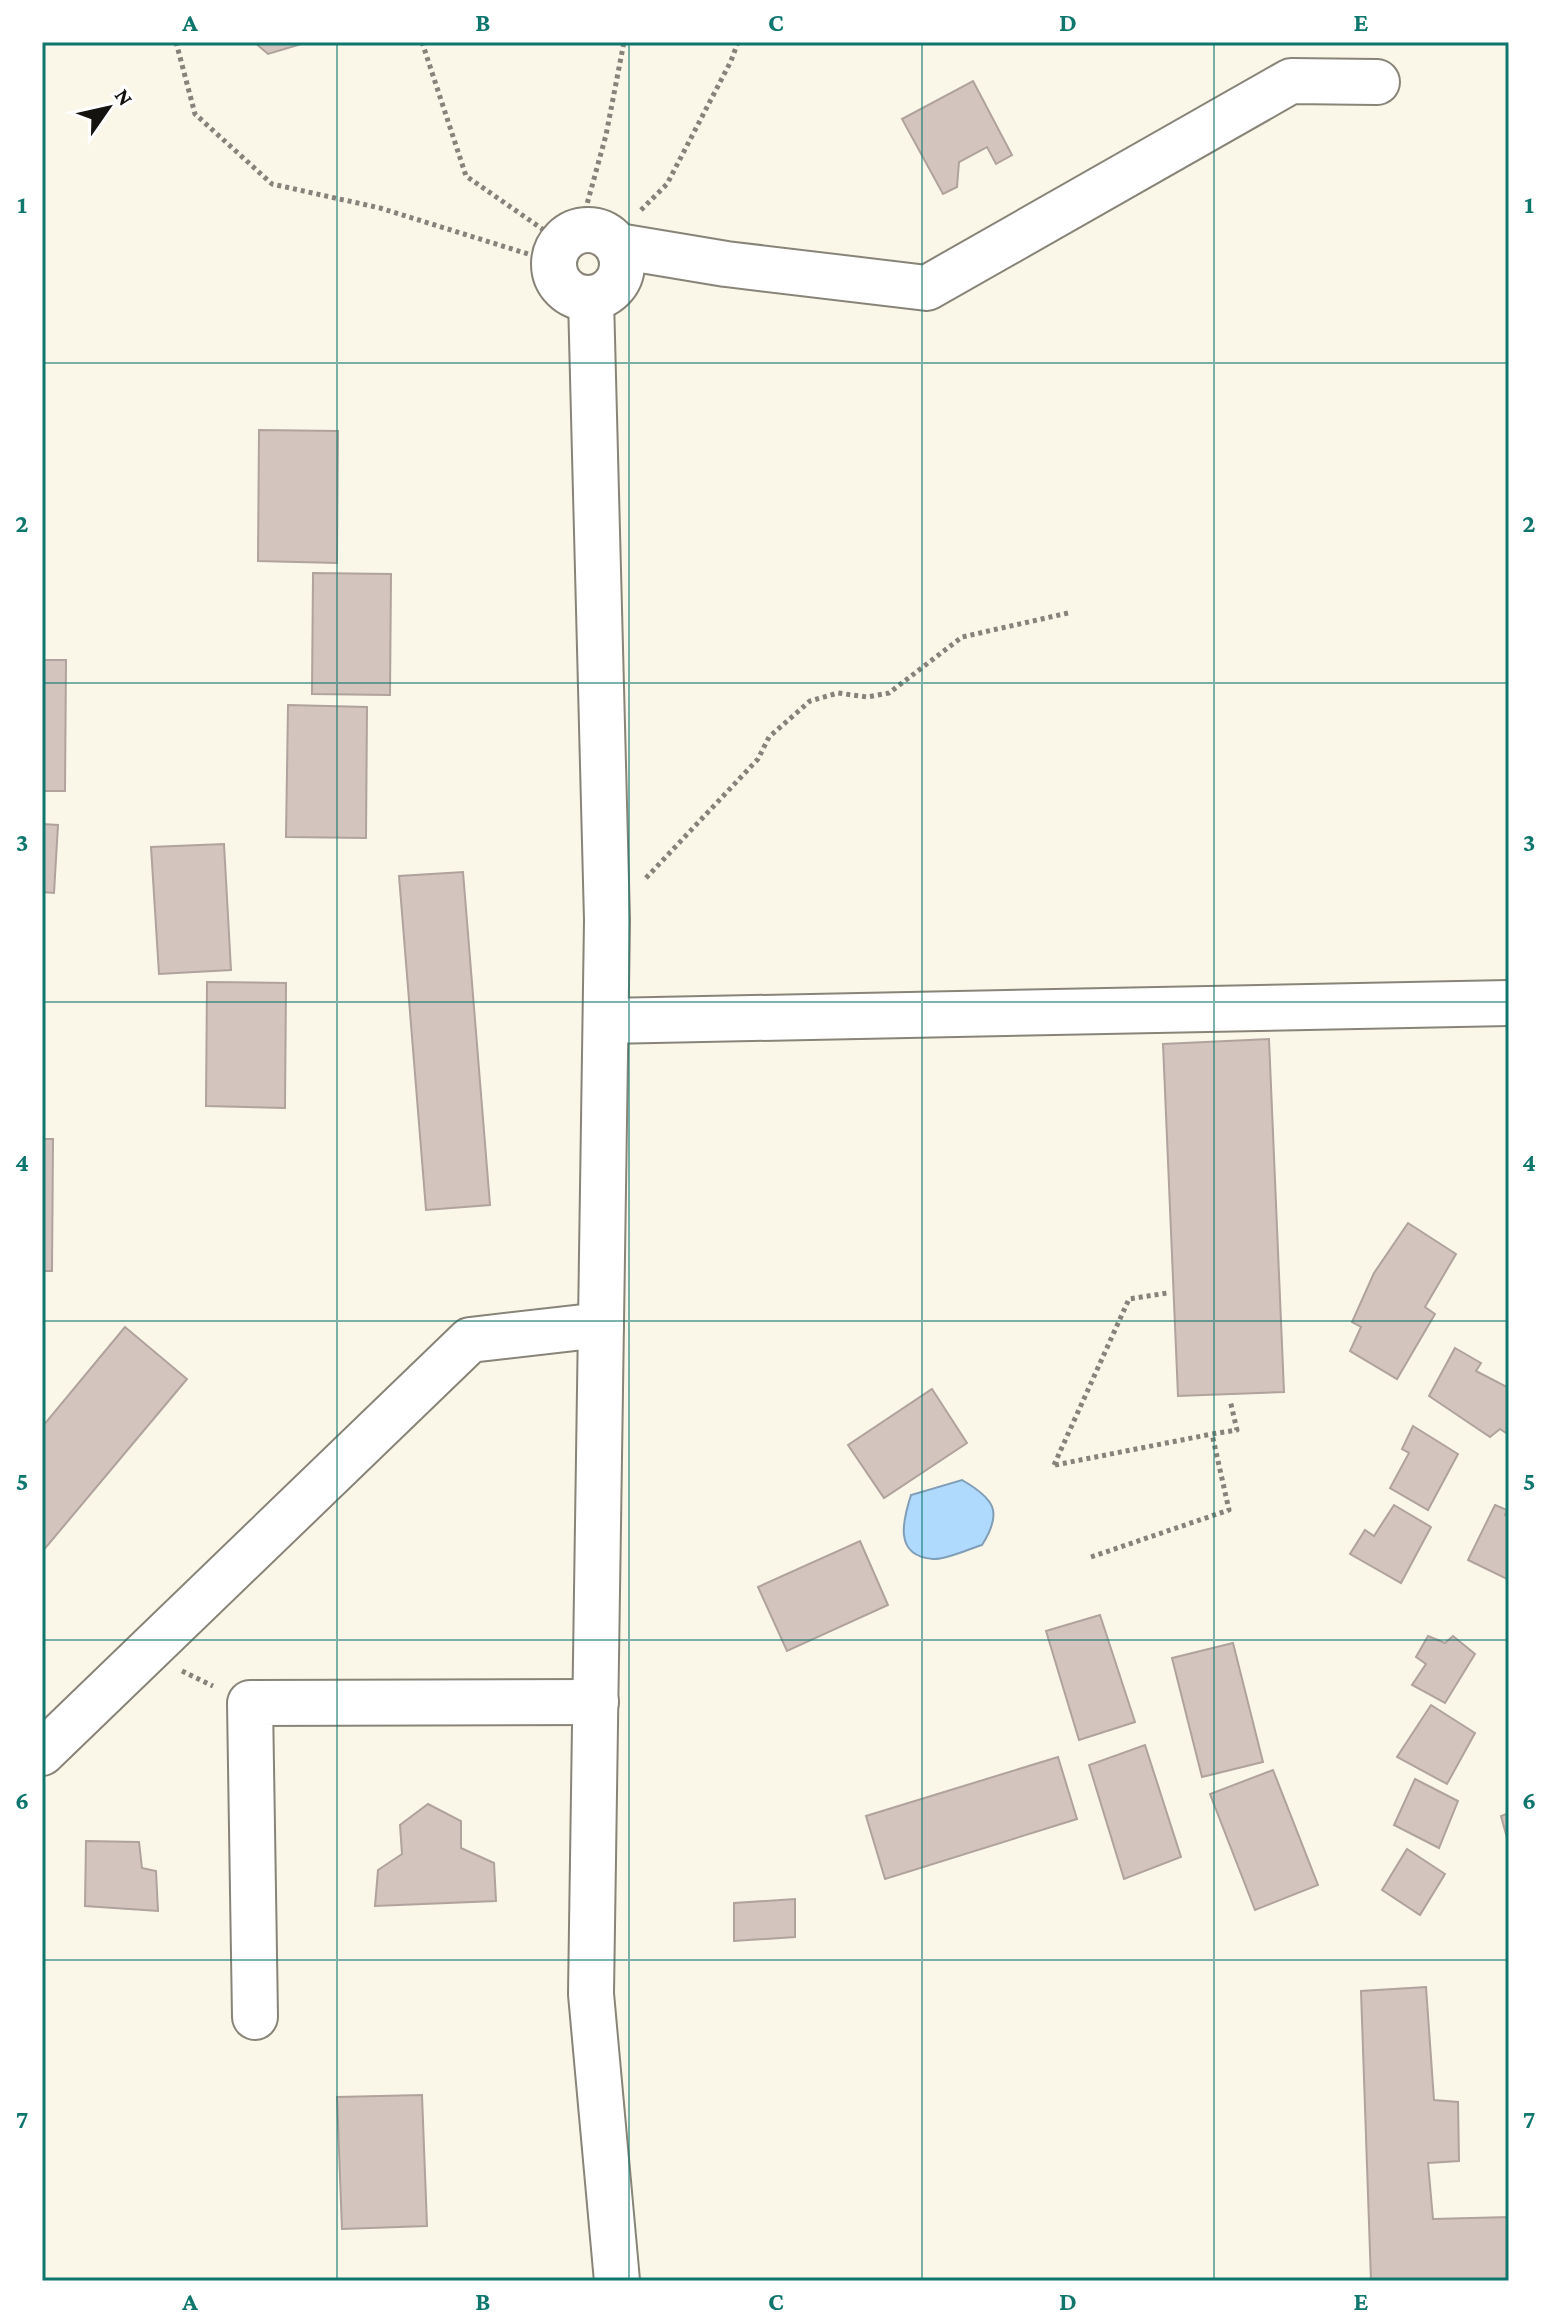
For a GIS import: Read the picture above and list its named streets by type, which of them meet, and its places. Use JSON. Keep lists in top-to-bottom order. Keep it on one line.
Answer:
{"north":"top right","grid":{"columns":["A","B","C","D","E"],"rows":["1","2","3","4","5","6","7"]}}
